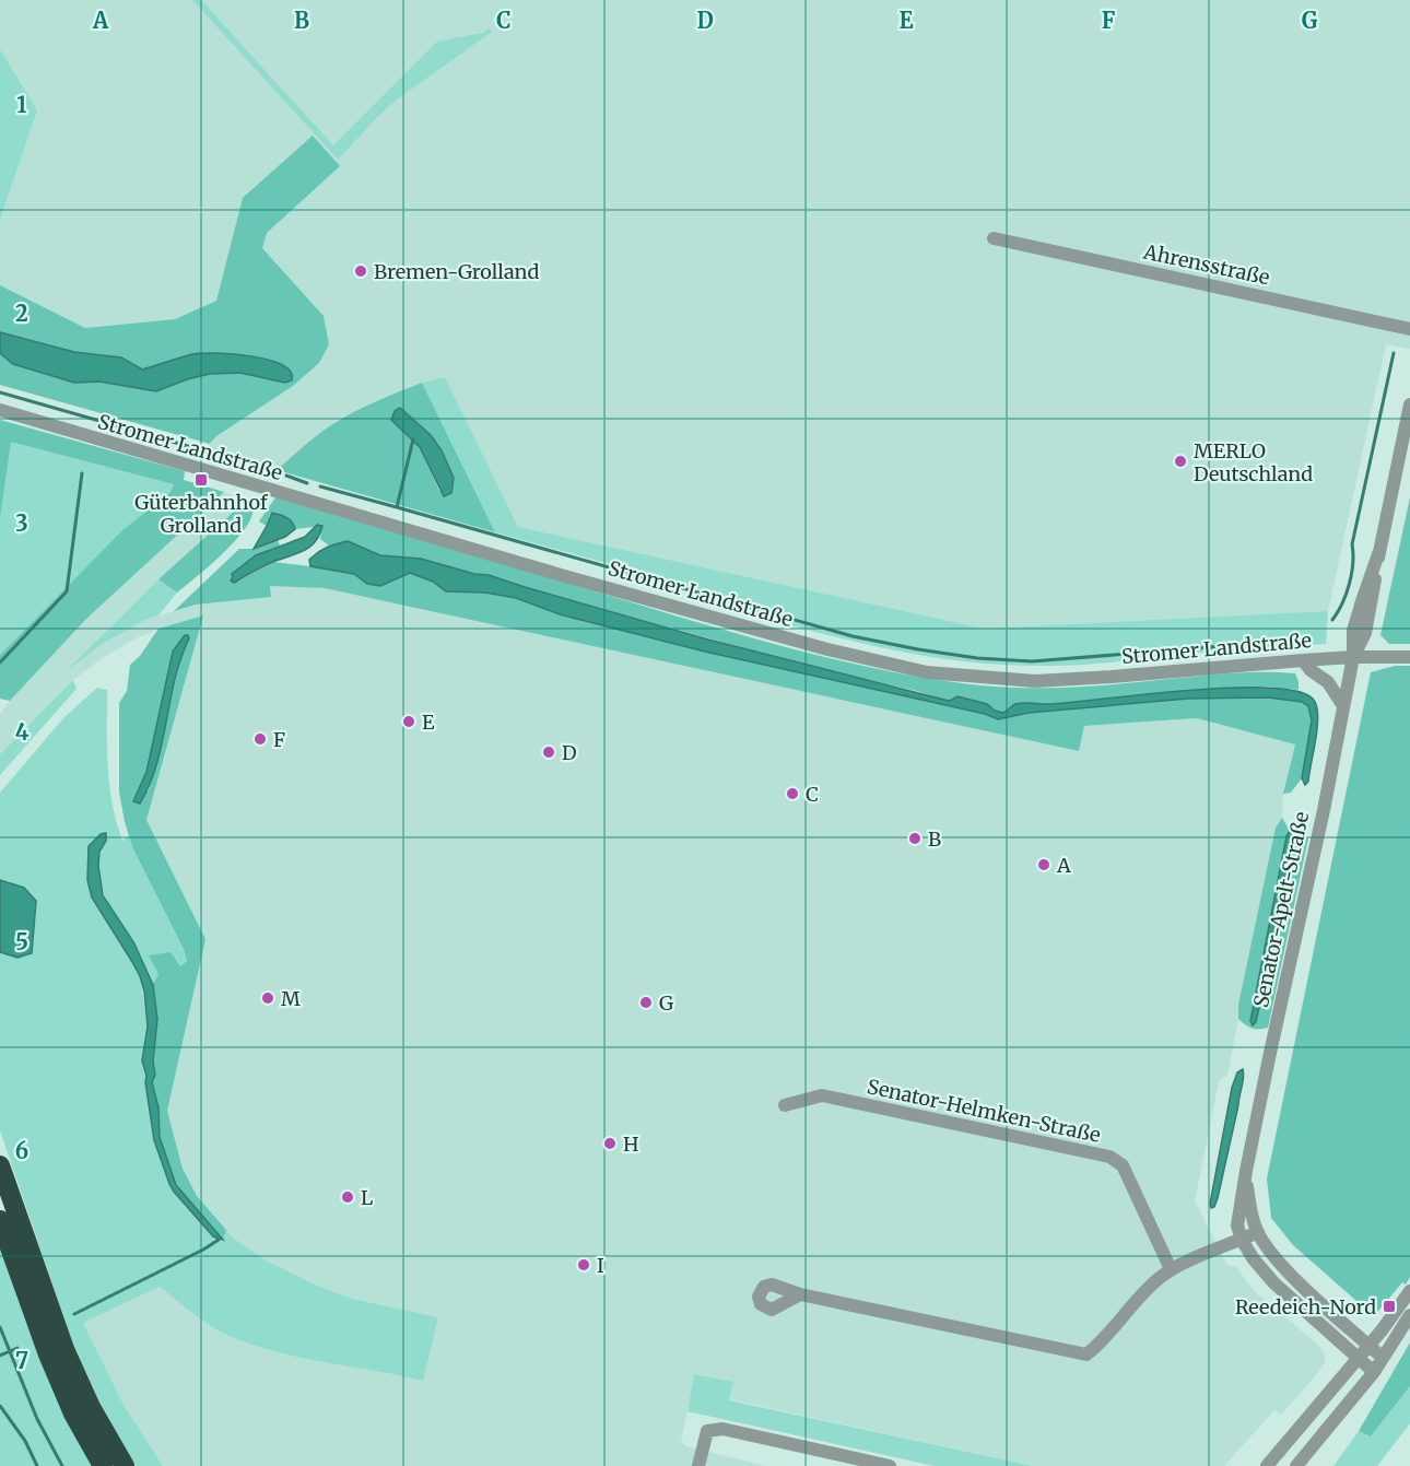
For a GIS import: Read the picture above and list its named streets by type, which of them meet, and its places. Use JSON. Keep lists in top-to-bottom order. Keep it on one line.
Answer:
{"streets":{"street":["Ahrensstraße","Stromer Landstraße","Senator-Apelt-Straße","Senator-Helmken-Straße"]},"crossings":[["Stromer Landstraße","Senator-Apelt-Straße"]],"places":{"other":["Bremen-Grolland","MERLO Deutschland","E","F","D","C","B","A","M","G","H","L","I"],"transit":["Güterbahnhof Grolland","Reedeich-Nord"]},"grid":{"columns":["A","B","C","D","E","F","G"],"rows":["1","2","3","4","5","6","7"]}}
